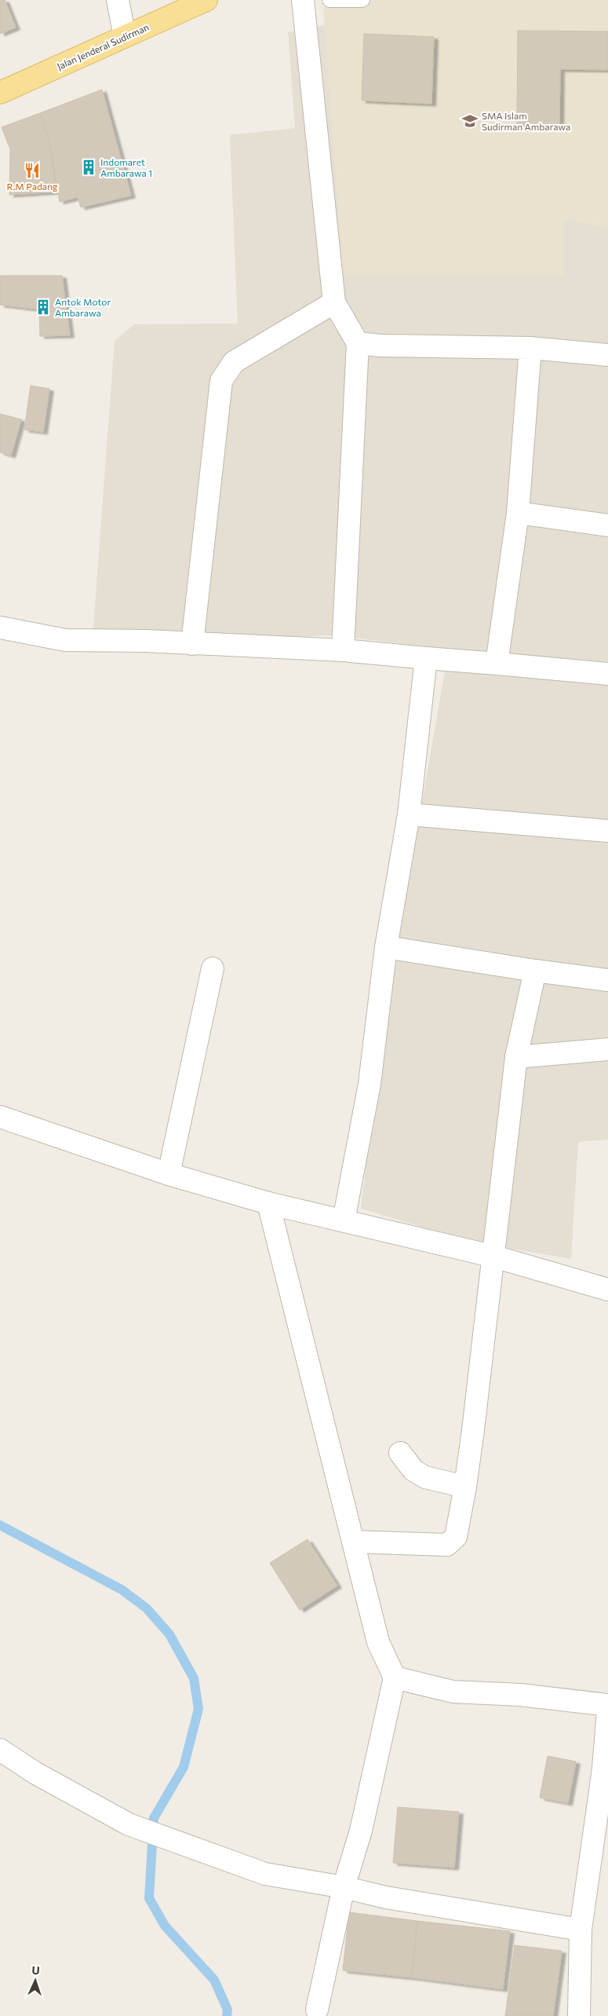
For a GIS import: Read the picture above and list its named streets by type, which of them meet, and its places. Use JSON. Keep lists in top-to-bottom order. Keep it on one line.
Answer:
{"streets":{"main road":["Jalan Jenderal Sudirman"]},"places":{"school or university":["SMA Islam Sudirman Ambarawa"],"building":["Indomaret Ambarawa 1","Antok Motor Ambarawa"],"restaurant":["R.M Padang"]},"north":"top"}
